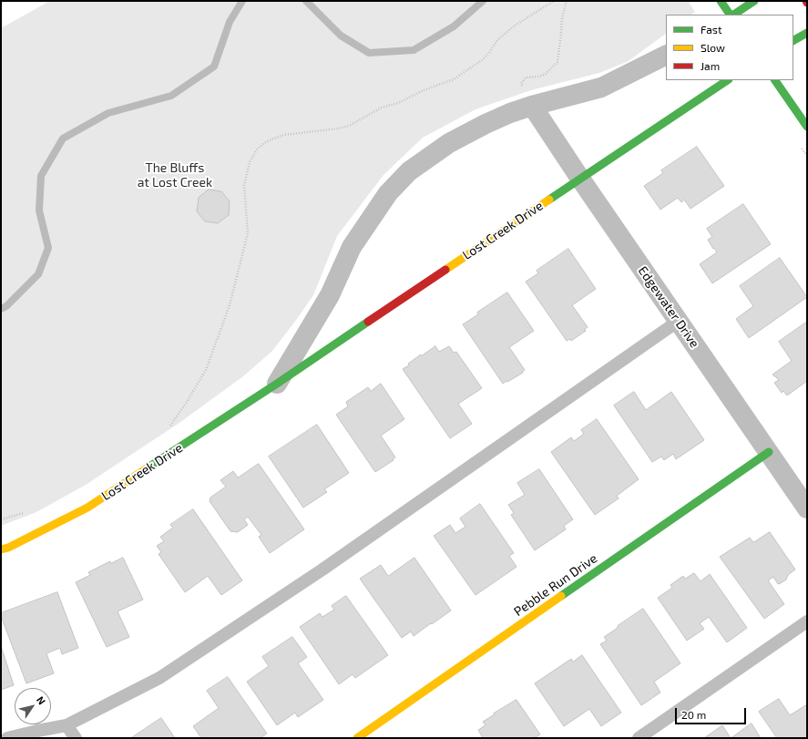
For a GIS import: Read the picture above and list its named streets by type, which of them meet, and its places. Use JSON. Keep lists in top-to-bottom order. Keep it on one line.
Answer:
{"streets":{"street":["Lost Creek Drive","Edgewater Drive","Pebble Run Drive"]},"crossings":[["Lost Creek Drive","Edgewater Drive"],["Edgewater Drive","Pebble Run Drive"]],"parks":["The Bluffs at Lost Creek"],"legend":["Fast","Slow","Jam"],"scale_bar":"20 m","north":"top right"}
